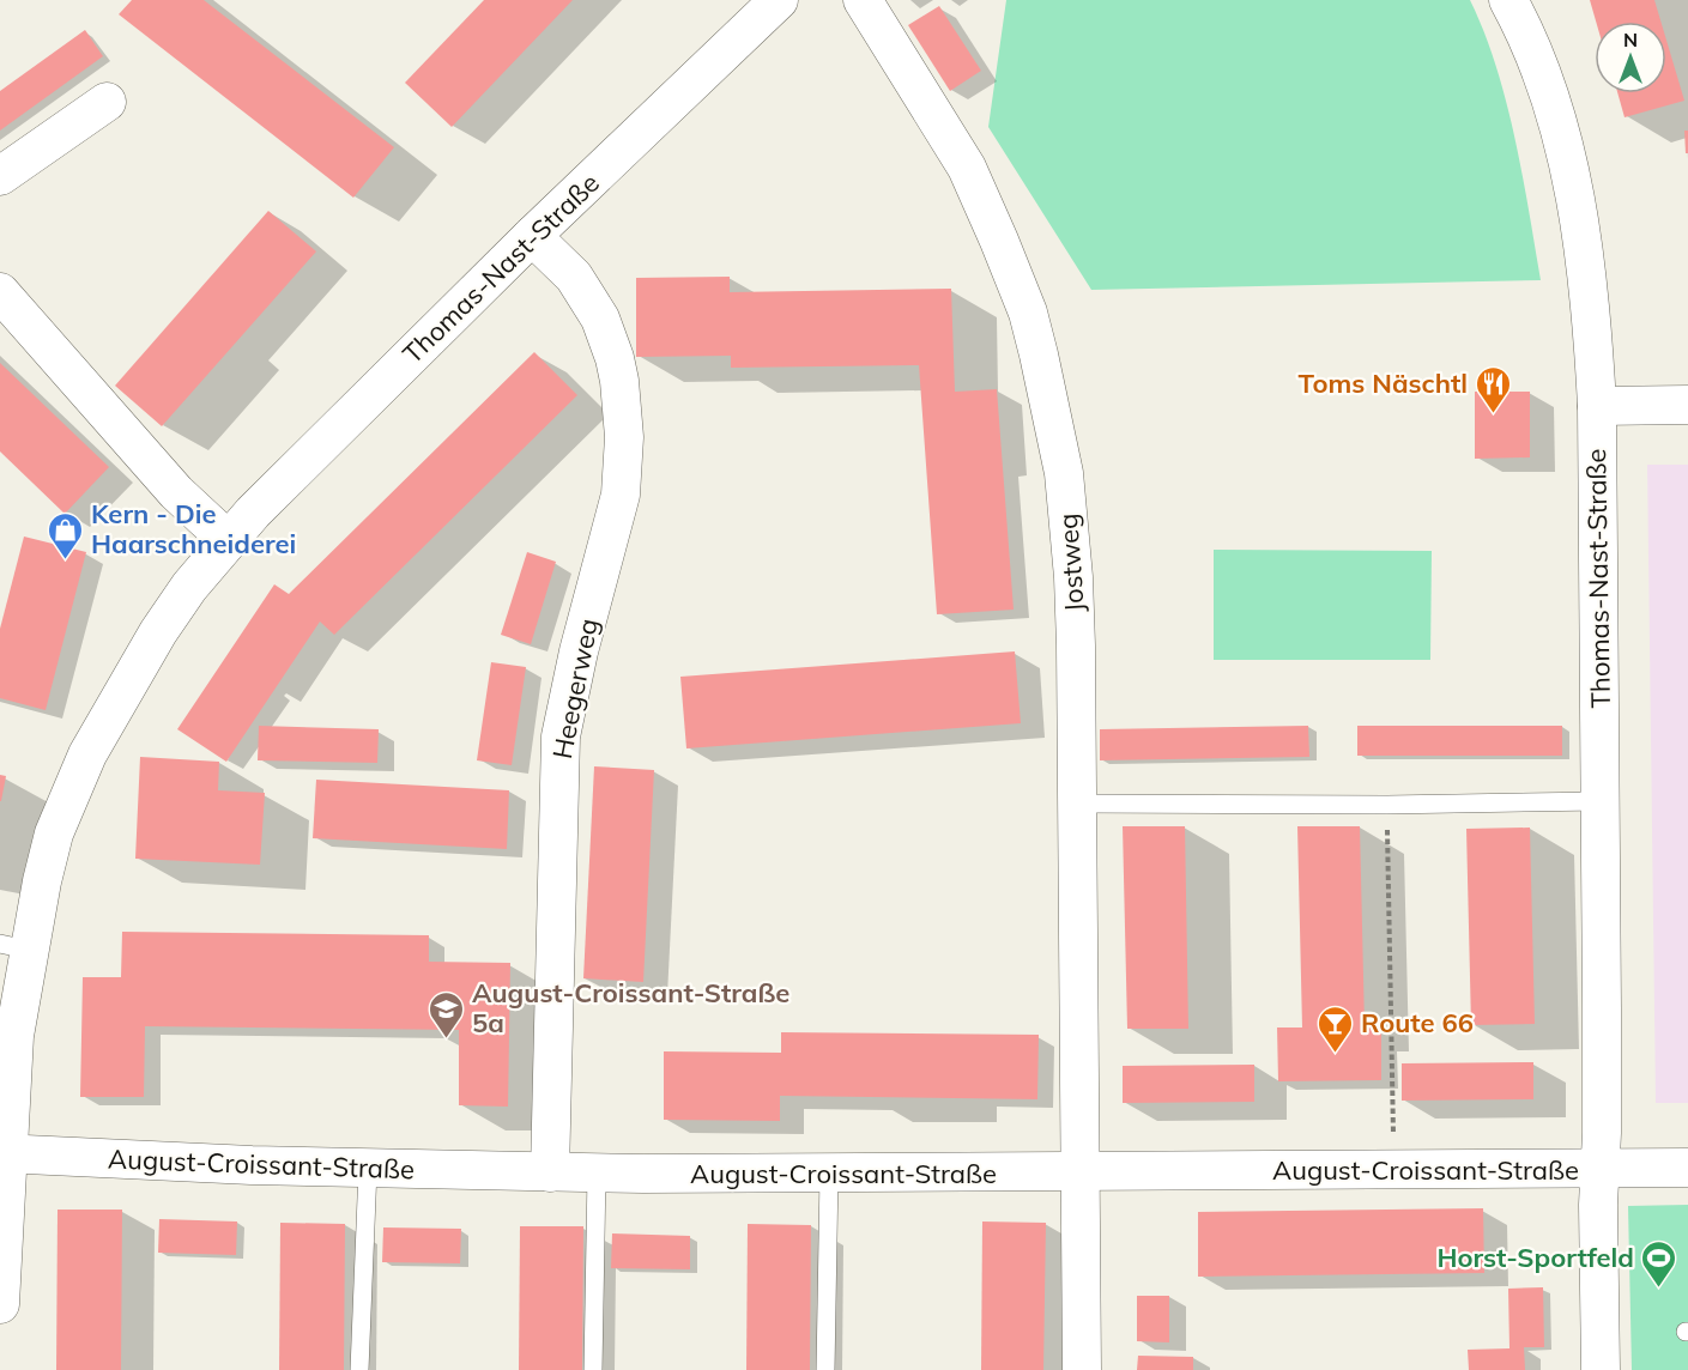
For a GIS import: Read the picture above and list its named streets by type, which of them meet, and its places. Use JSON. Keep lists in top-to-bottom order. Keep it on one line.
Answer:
{"streets":{"street":["Thomas-Nast-Straße","Jostweg","Heegerweg","August-Croissant-Straße"]},"crossings":[["Thomas-Nast-Straße","Heegerweg"],["Thomas-Nast-Straße","August-Croissant-Straße"],["Jostweg","August-Croissant-Straße"],["Heegerweg","August-Croissant-Straße"]],"places":{"restaurant":["Toms Näschtl"],"shop":["Kern - Die Haarschneiderei"],"school or university":["August-Croissant-Straße 5a"],"bar":["Route 66"],"sports":["Horst-Sportfeld"]},"north":"top"}
